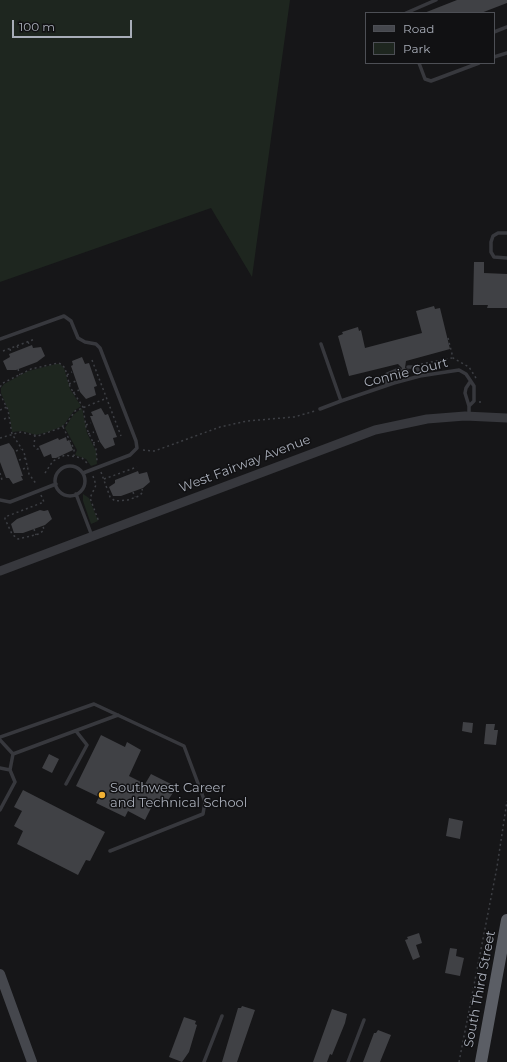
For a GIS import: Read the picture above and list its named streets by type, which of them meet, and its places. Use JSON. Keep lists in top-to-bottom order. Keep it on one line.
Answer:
{"streets":{"highway":["South Third Street"],"street":["West Fairway Avenue"],"lane":["Connie Court"]},"places":["Southwest Career and Technical School"],"legend":["Road","Park"],"scale_bar":"100 m"}
